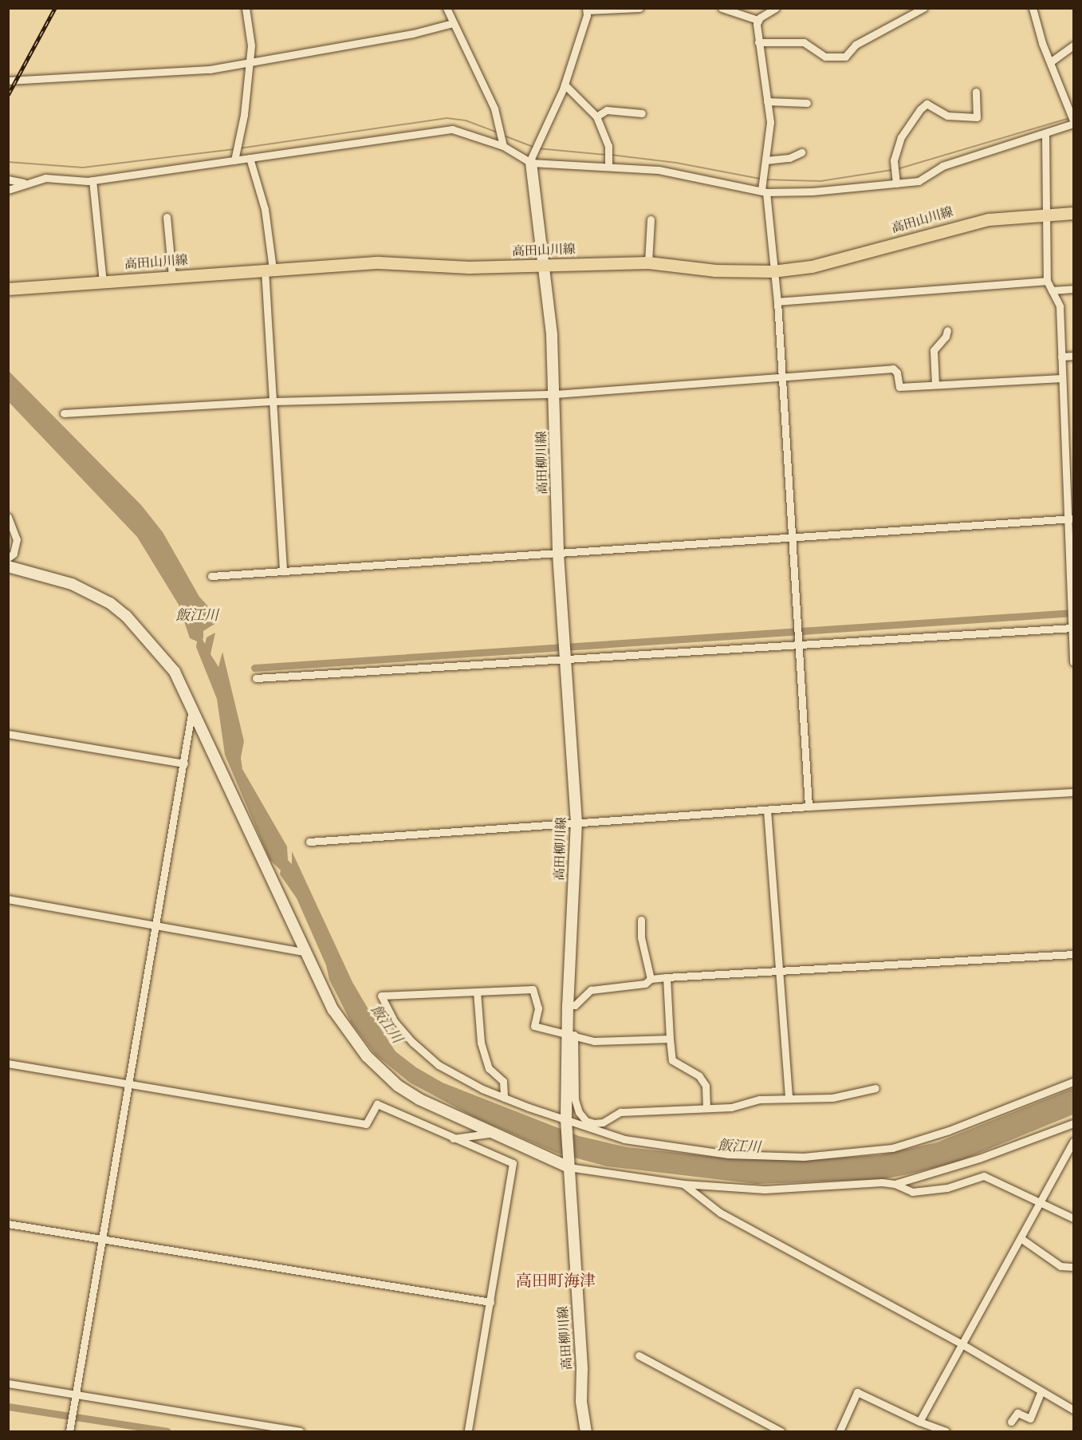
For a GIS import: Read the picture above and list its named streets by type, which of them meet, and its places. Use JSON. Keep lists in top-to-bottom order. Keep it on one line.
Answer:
{"streets":{"main road":["高田山川線","高田柳川線"]},"crossings":[["高田山川線","高田柳川線"]],"districts":["高田町海津"],"water":["飯江川"]}
